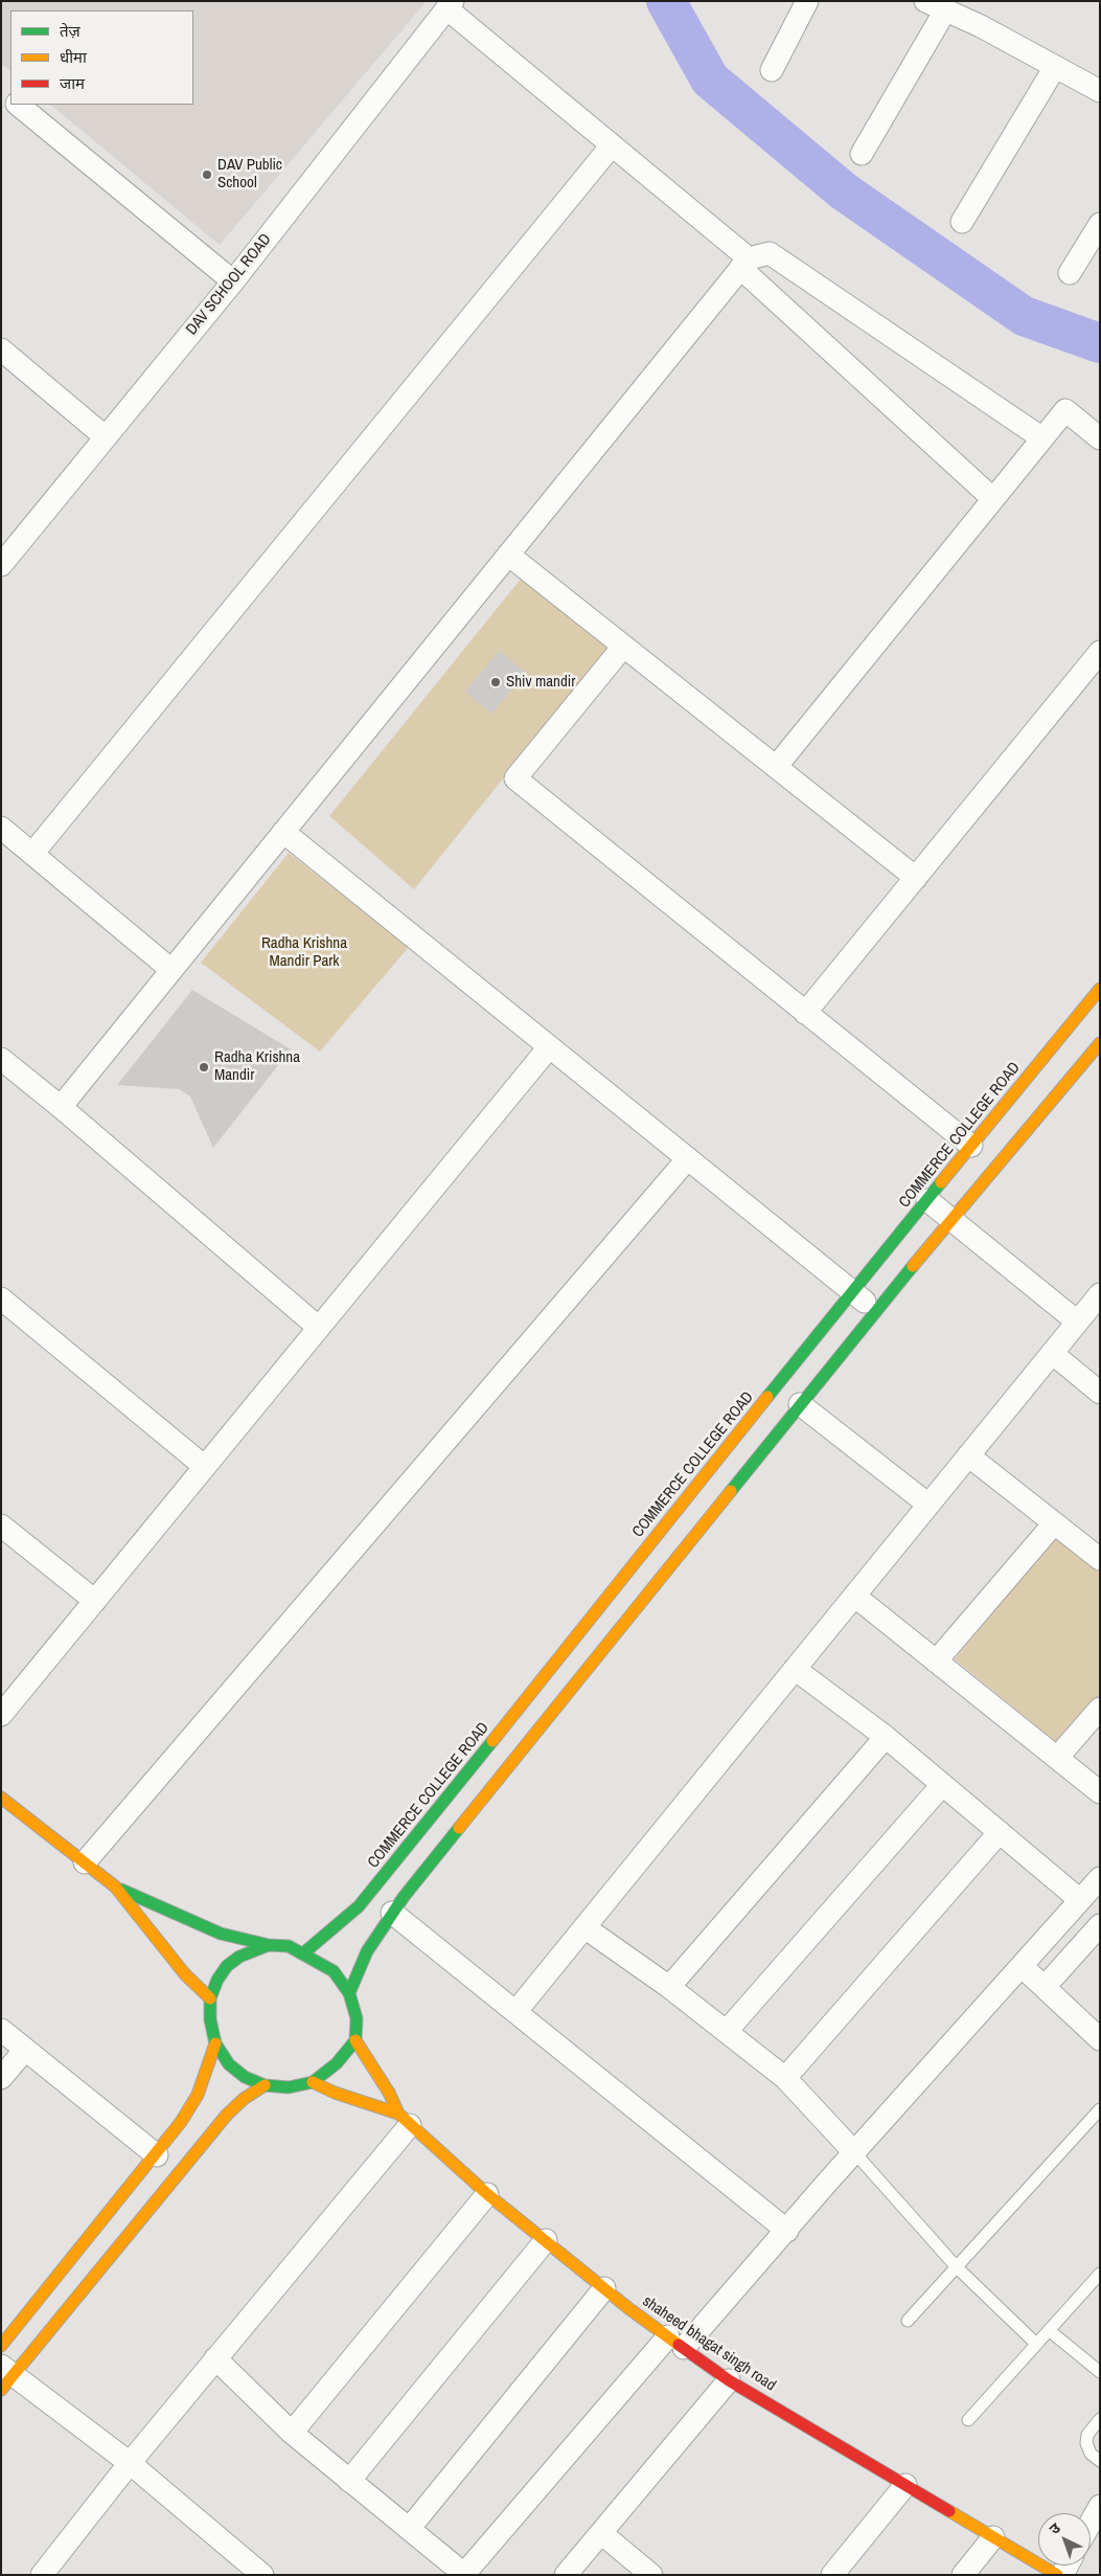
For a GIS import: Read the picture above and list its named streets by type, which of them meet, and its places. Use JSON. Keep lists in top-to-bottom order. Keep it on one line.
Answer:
{"streets":{"street":["DAV SCHOOL ROAD","COMMERCE COLLEGE ROAD","shaheed bhagat singh road"]},"parks":["Radha Krishna Mandir Park"],"places":["DAV Public School","Shiv mandir","Radha Krishna Mandir"],"legend":["तेज़","धीमा","जाम"],"north":"top left"}
